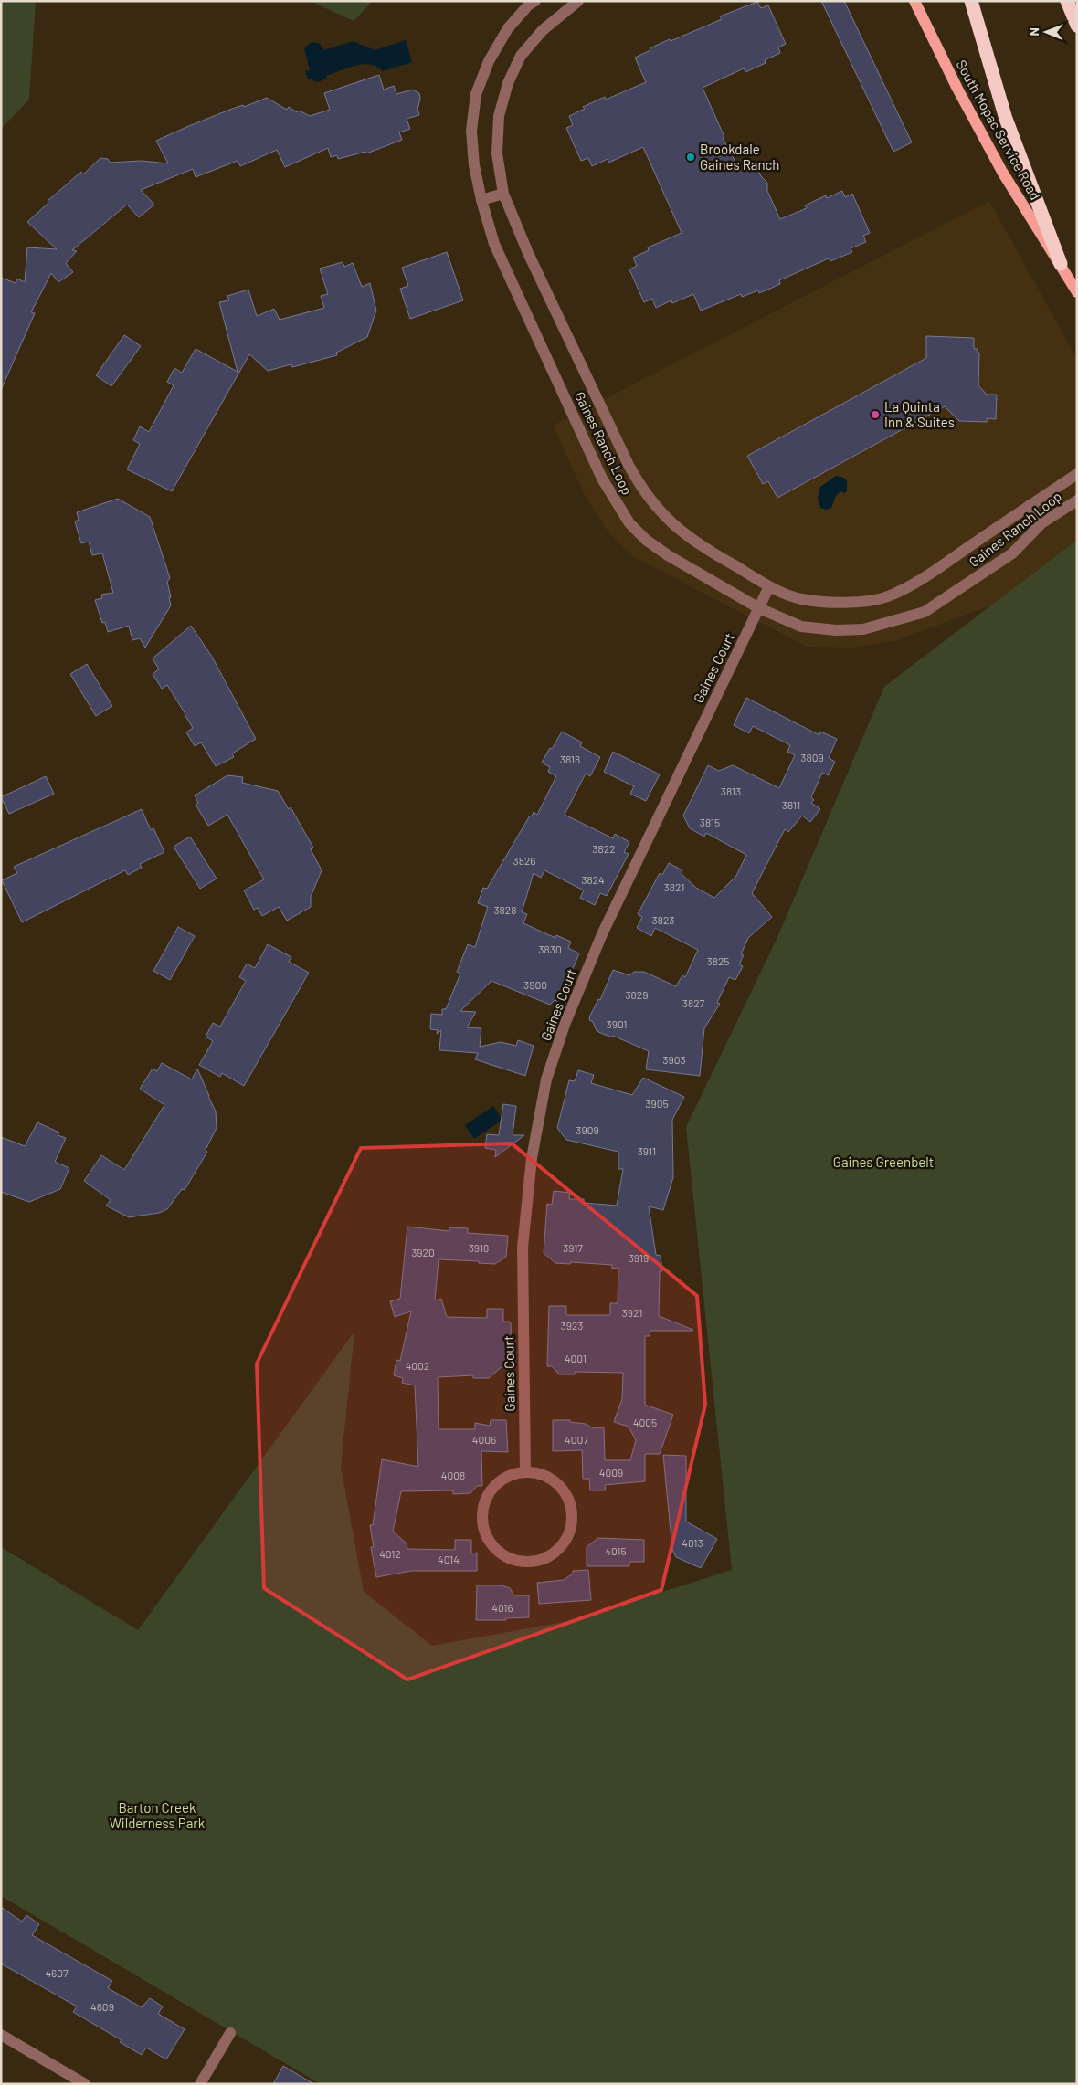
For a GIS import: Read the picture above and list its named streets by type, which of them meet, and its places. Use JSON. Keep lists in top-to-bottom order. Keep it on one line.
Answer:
{"streets":{"main road":["South Mopac Service Road"],"street":["Gaines Ranch Loop","Gaines Court"]},"crossings":[["Gaines Ranch Loop","Gaines Court"]],"parks":["Gaines Greenbelt","Barton Creek Wilderness Park"],"places":["Brookdale Gaines Ranch","La Quinta Inn & Suites"],"house_numbers":["3809","3818","3813","3811","3815","3822","3826","3824","3821","3828","3823","3830","3825","3900","3829","3827","3901","3903","3905","3909","3911","3918","3917","3920","3919","3921","3923","4001","4002","4005","4006","4007","4009","4008","4013","4015","4012","4014","4016","4607","4609"],"north":"left"}
